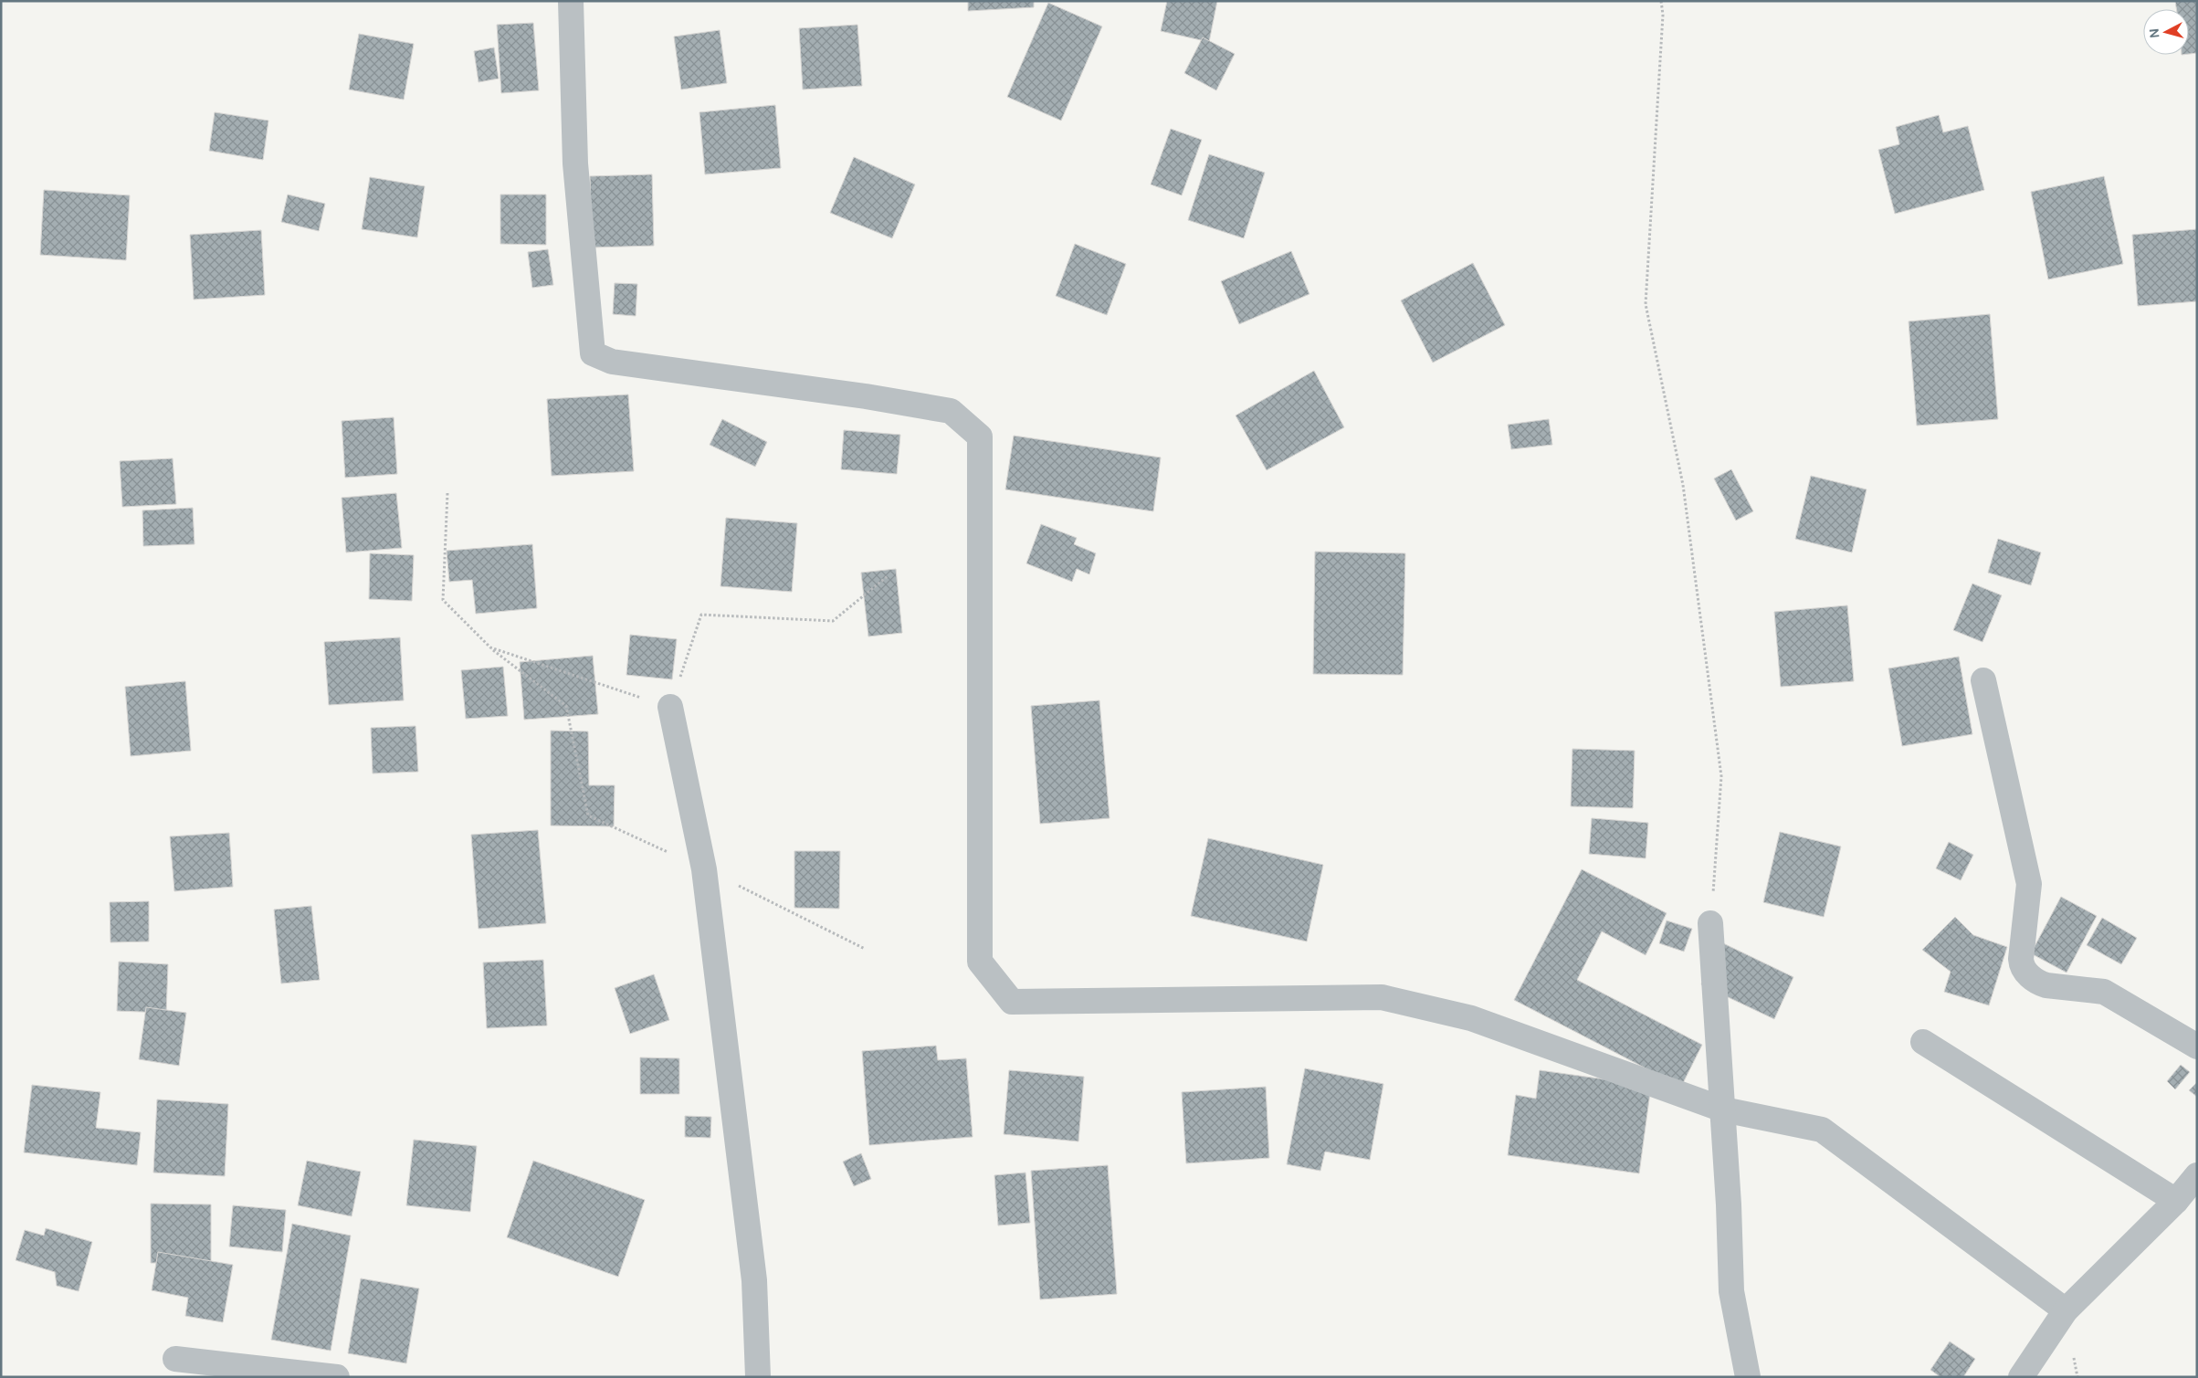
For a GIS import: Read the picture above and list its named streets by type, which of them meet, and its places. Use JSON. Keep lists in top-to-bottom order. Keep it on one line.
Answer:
{"north":"left"}
